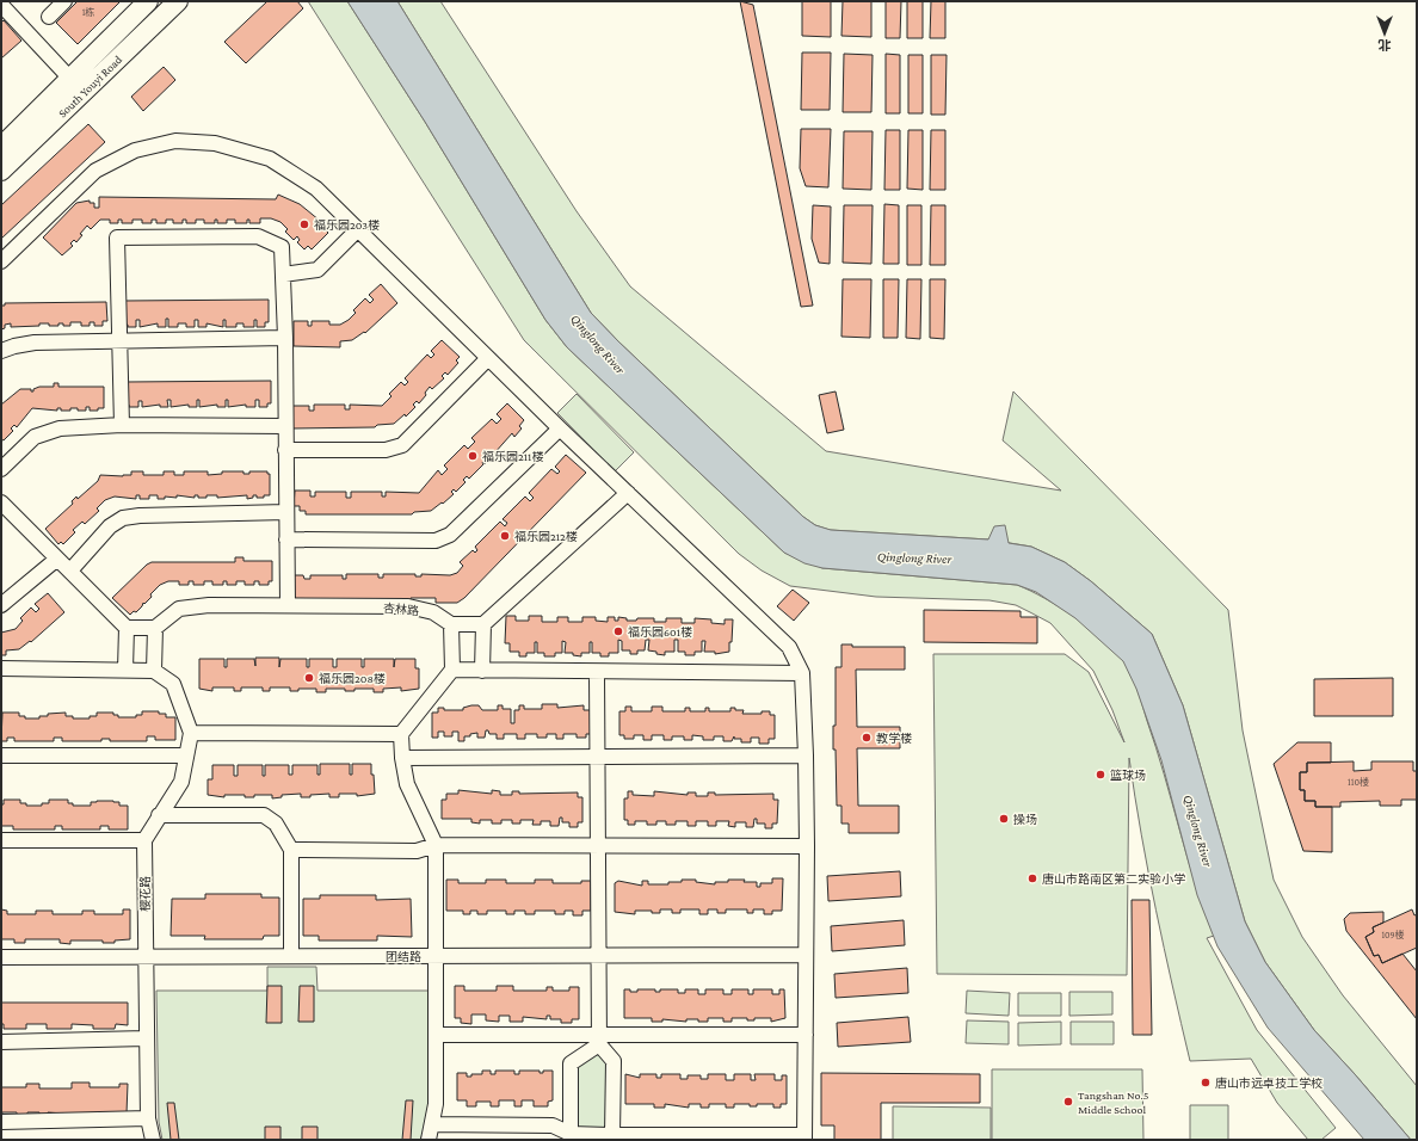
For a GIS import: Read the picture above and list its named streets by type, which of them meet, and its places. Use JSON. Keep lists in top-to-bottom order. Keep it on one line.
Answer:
{"streets":{"main road":["South Youyi Road"],"street":["杏林路","樱花路","团结路"]},"crossings":[["樱花路","团结路"]],"water":["Qinglong River"],"places":["福乐园203楼","福乐园211楼","福乐园212楼","福乐园601楼","福乐园208楼","教学楼","篮球场","操场","唐山市路南区第二实验小学","唐山市远卓技工学校","Tangshan No.5 Middle School"],"house_numbers":["1栋","110楼","109楼"],"north":"bottom"}
